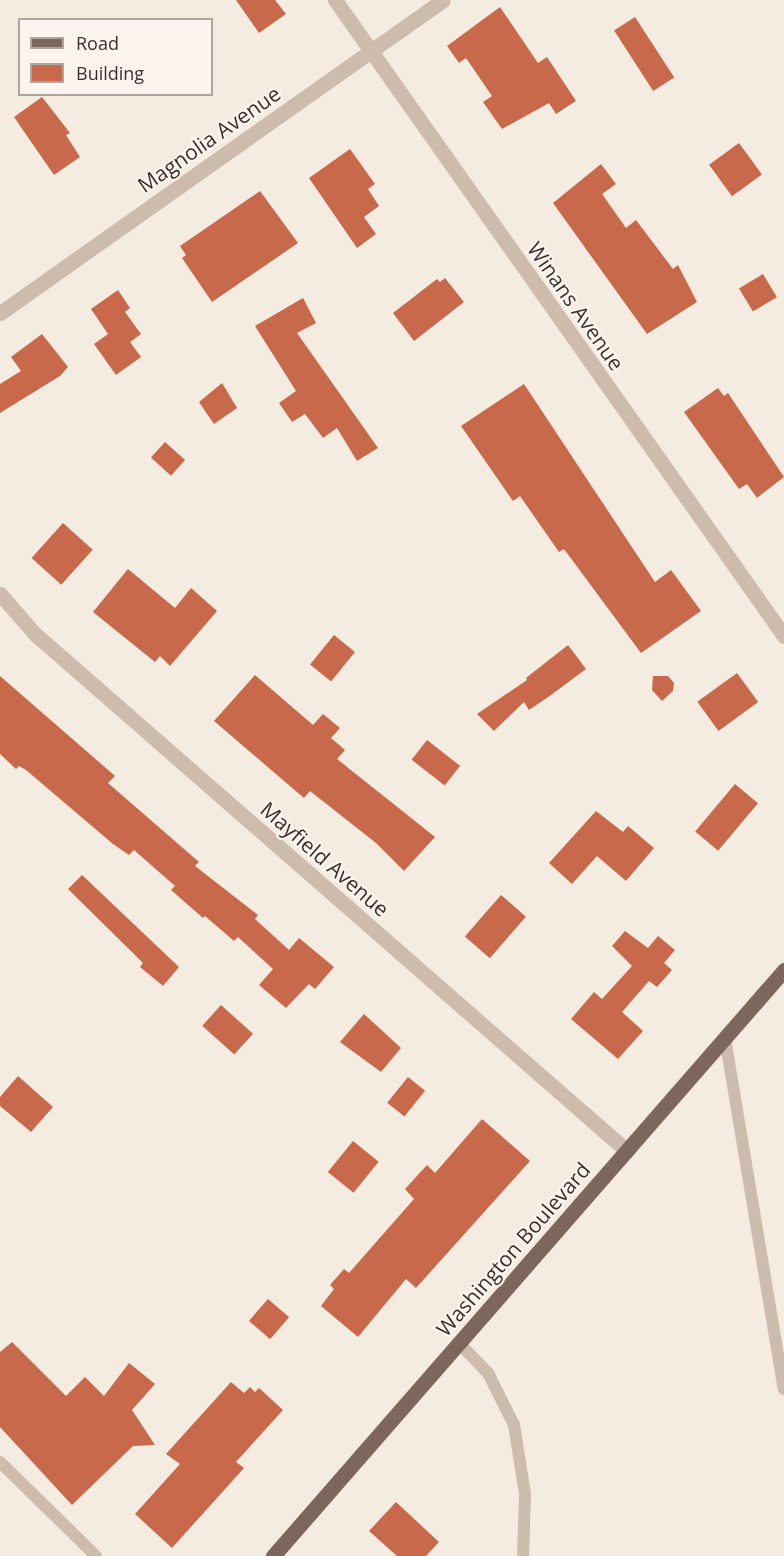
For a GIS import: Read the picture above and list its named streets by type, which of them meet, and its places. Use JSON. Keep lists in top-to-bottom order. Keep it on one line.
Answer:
{"streets":{"main road":["Washington Boulevard"],"street":["Magnolia Avenue","Winans Avenue","Mayfield Avenue"]},"crossings":[["Magnolia Avenue","Winans Avenue"],["Mayfield Avenue","Washington Boulevard"]],"legend":["Road","Building"]}
